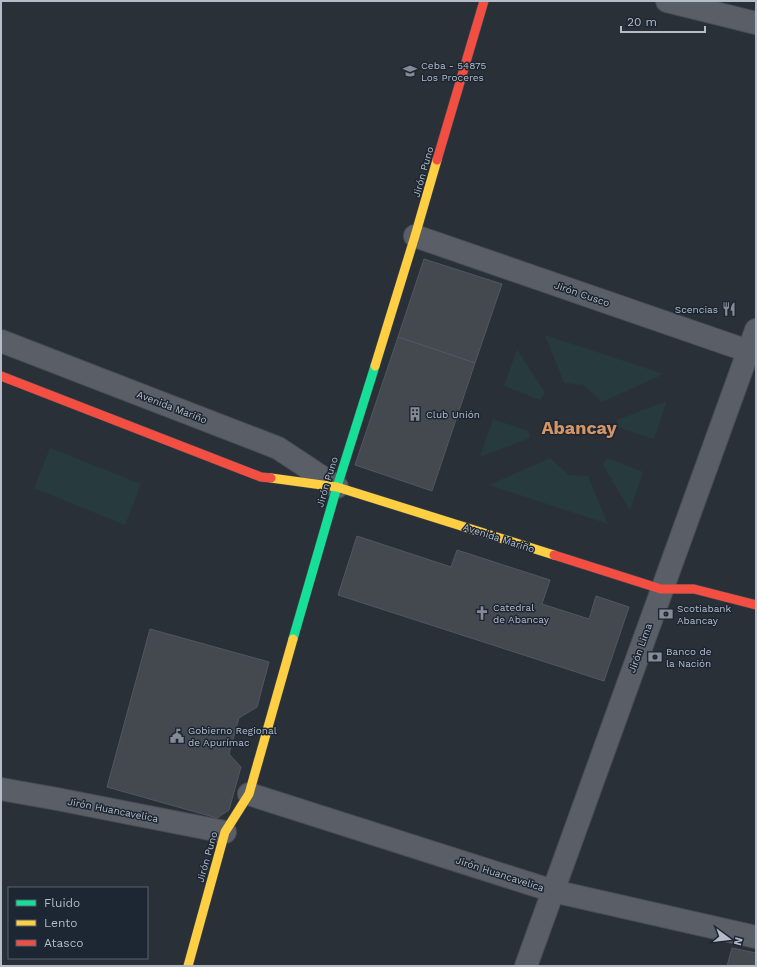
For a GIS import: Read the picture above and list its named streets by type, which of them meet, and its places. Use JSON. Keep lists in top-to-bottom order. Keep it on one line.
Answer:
{"streets":{"street":["Jirón Puno","Jirón Cusco","Avenida Mariño","Jirón Lima","Jirón Huancavelica"]},"crossings":[["Jirón Puno","Jirón Cusco"],["Jirón Puno","Avenida Mariño"],["Jirón Puno","Jirón Huancavelica"],["Jirón Cusco","Jirón Lima"],["Avenida Mariño","Jirón Lima"],["Jirón Lima","Jirón Huancavelica"]],"districts":["Abancay"],"places":{"school or university":["Ceba - 54875 Los Proceres"],"restaurant":["Scencias"],"building":["Club Unión"],"church":["Catedral de Abancay"],"bank":["Scotiabank Abancay","Banco de la Nación"],"public building":["Gobierno Regional de Apurímac"]},"legend":["Fluido","Lento","Atasco"],"scale_bar":"20 m","north":"right"}
